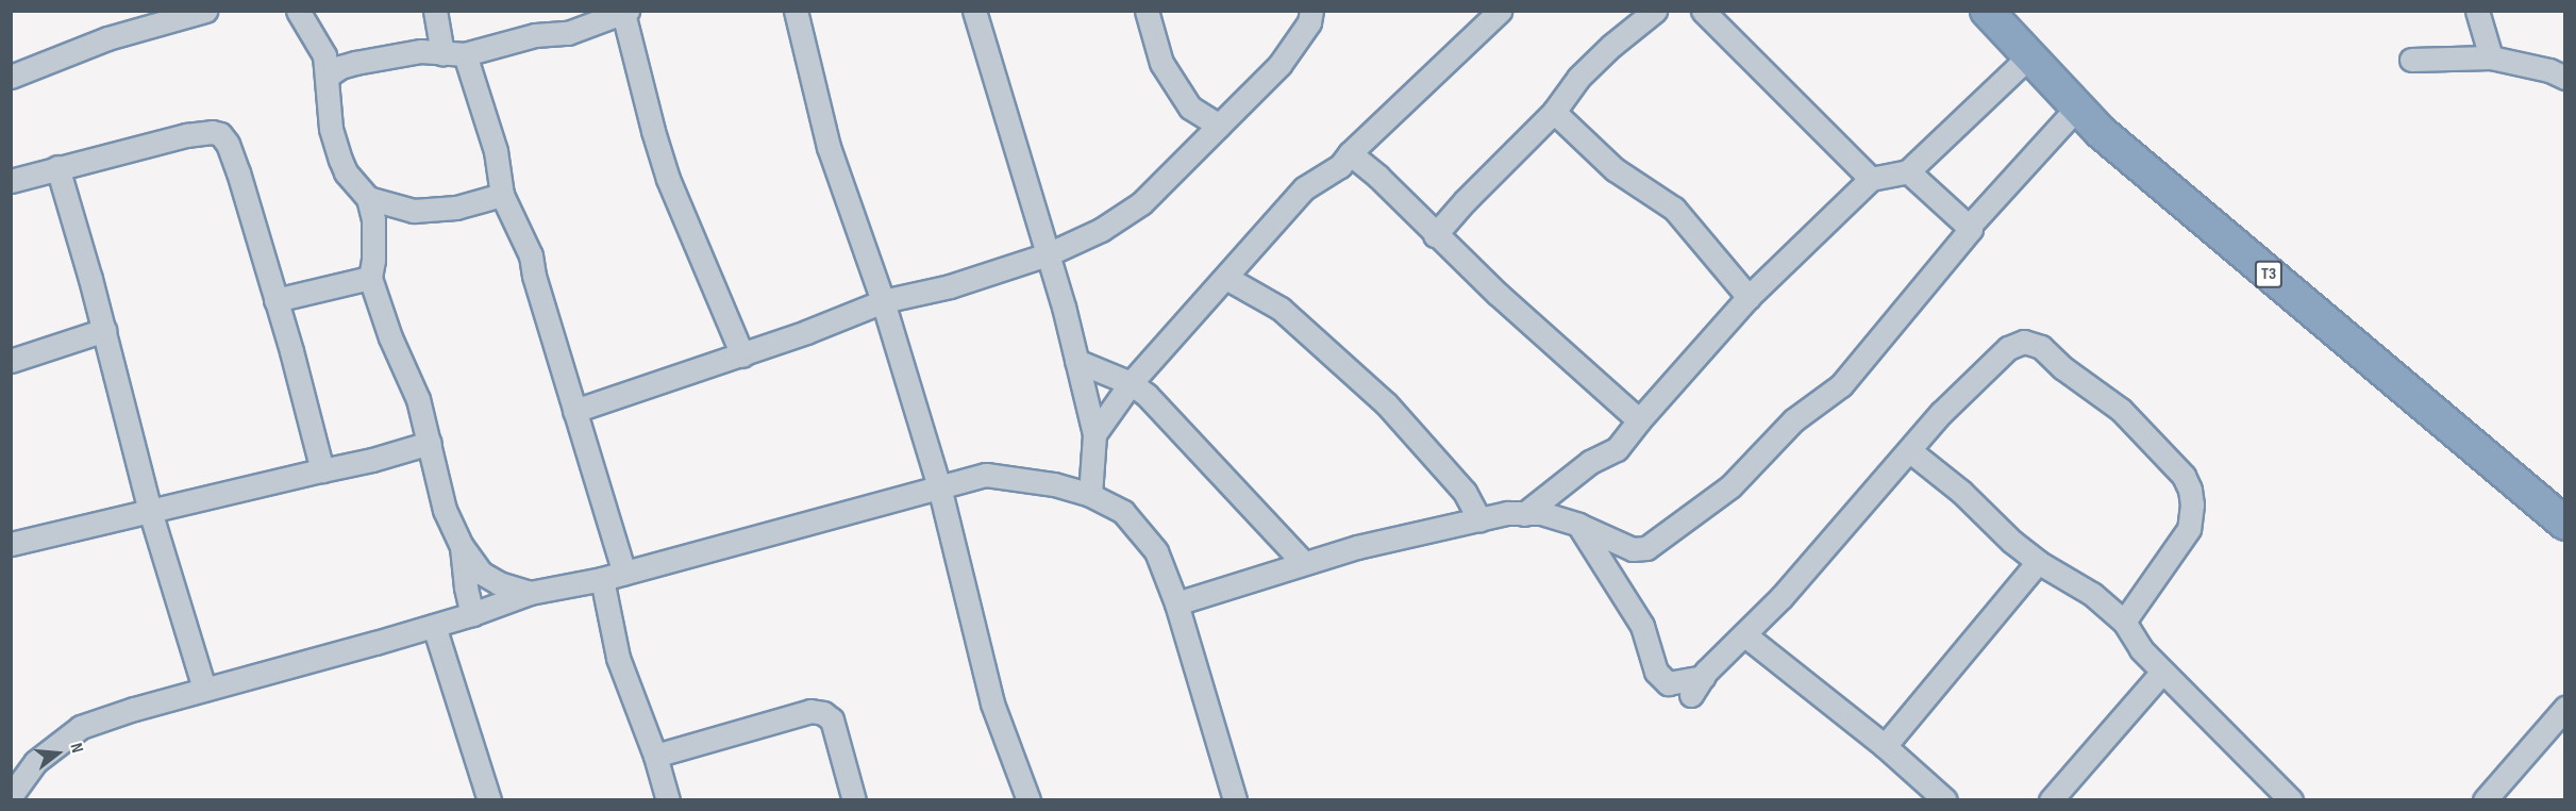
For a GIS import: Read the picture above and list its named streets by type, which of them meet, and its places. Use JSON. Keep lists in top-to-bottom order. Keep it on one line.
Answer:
{"streets":{"highway":["T3"]},"north":"right"}
